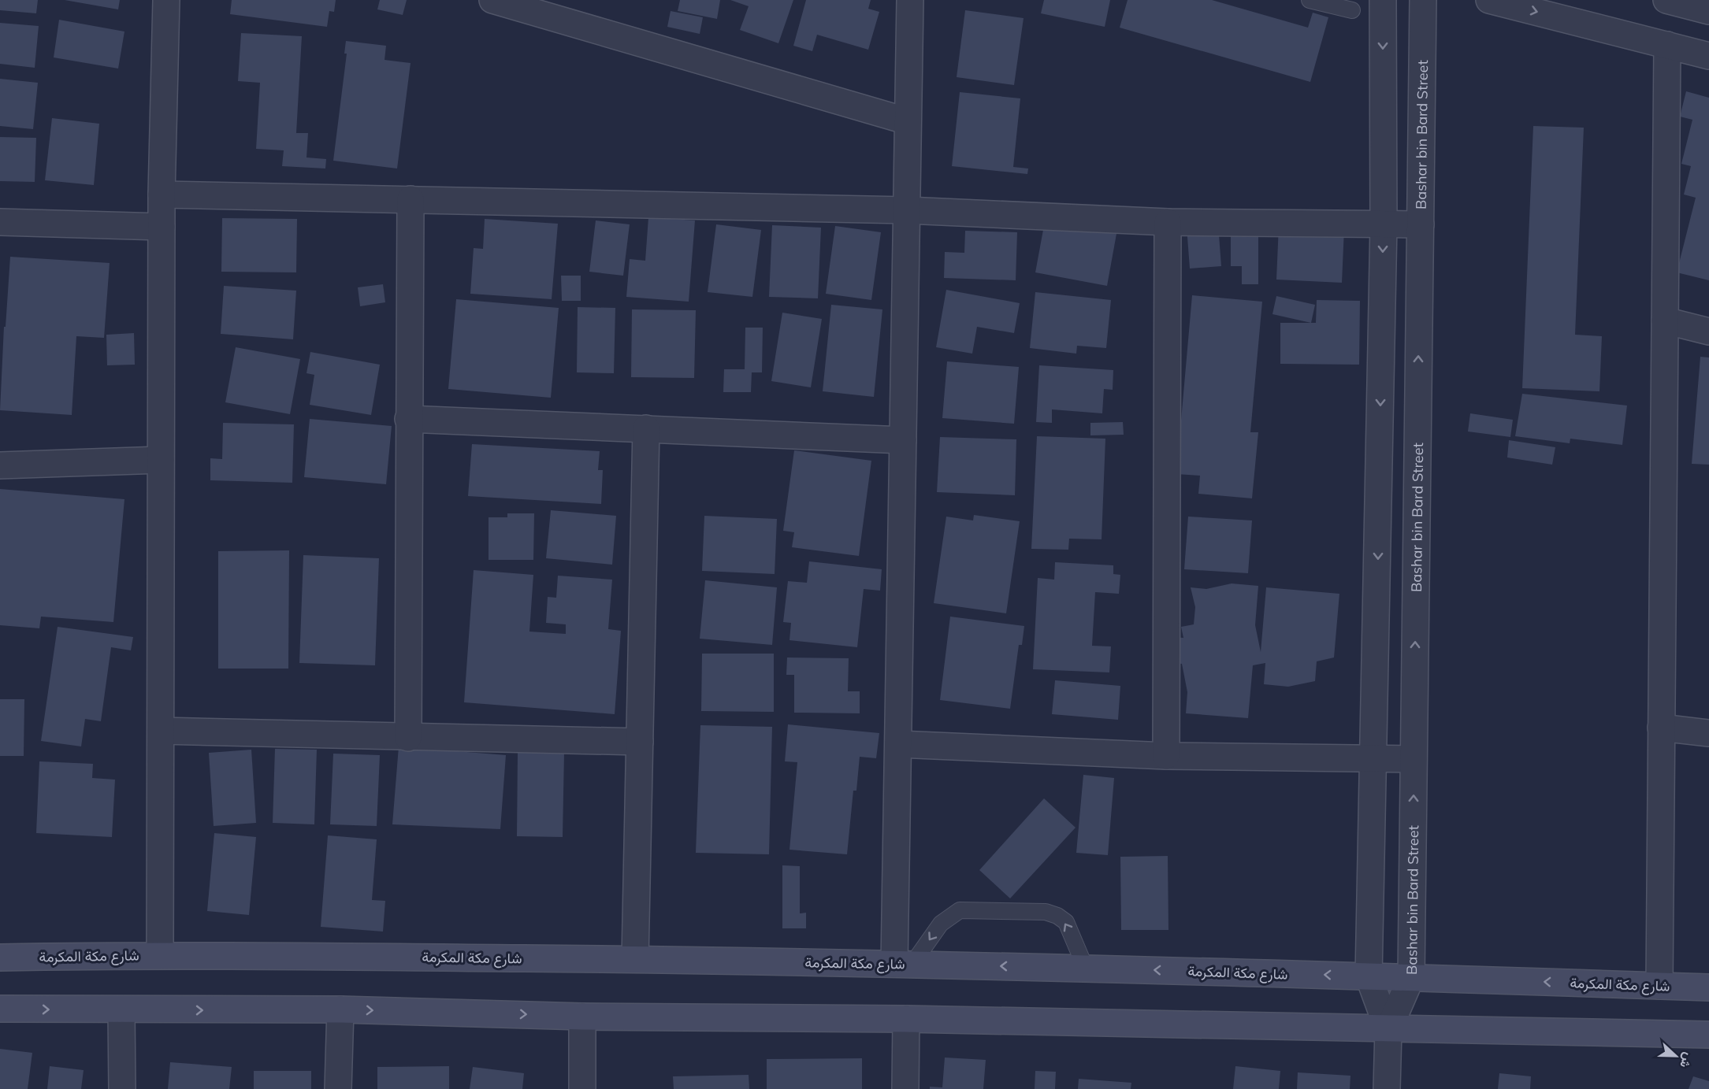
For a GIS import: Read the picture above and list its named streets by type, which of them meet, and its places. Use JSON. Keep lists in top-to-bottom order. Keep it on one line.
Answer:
{"streets":{"main road":["شارع مكة المكرمة"],"street":["Bashar bin Bard Street"]},"crossings":[["Bashar bin Bard Street","شارع مكة المكرمة"]],"north":"right"}
